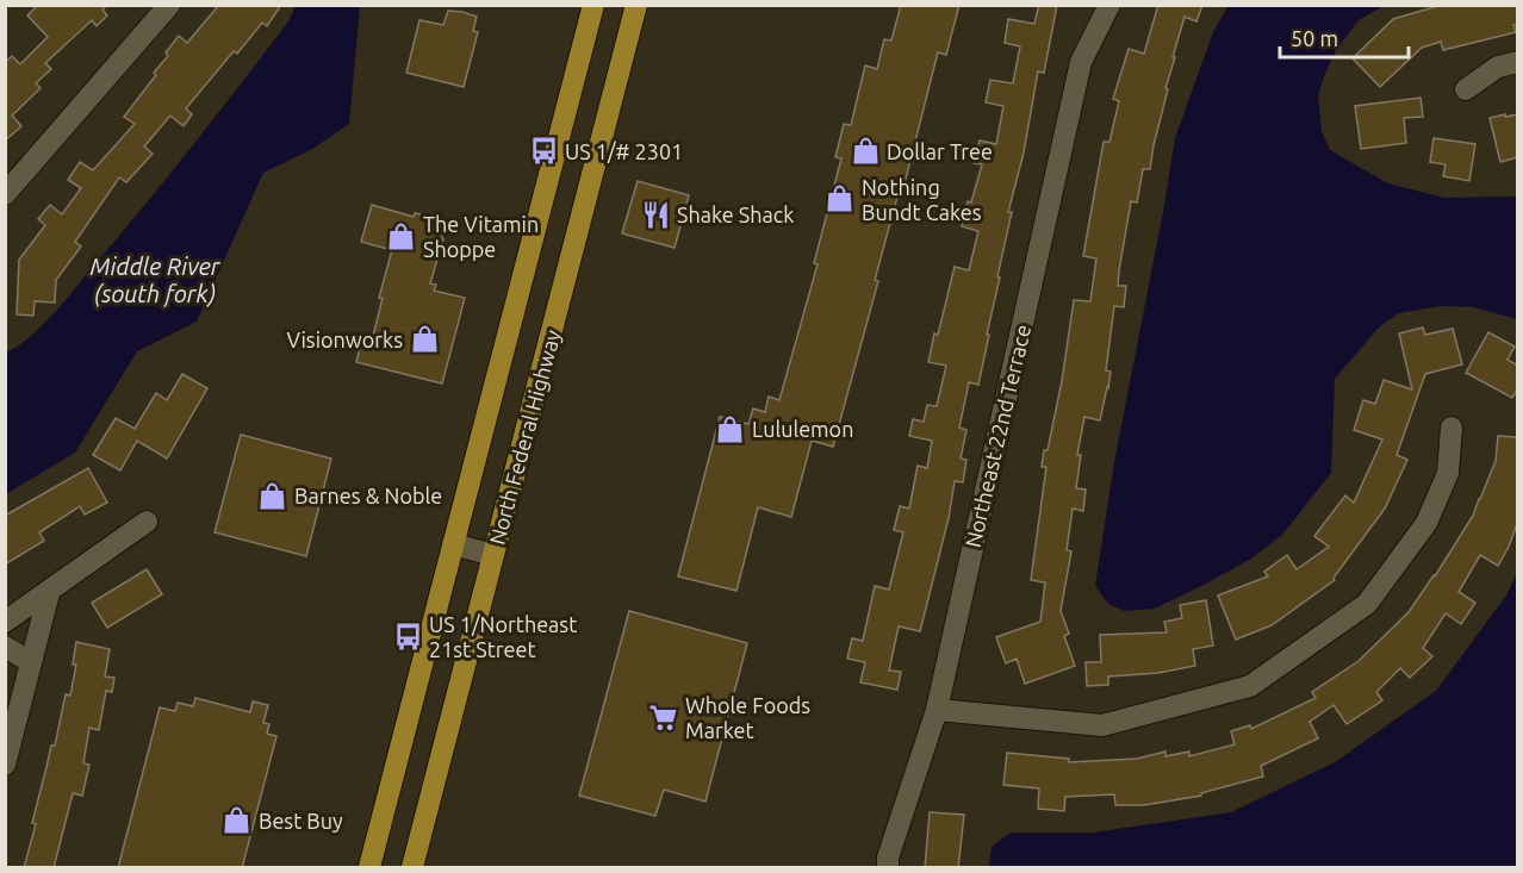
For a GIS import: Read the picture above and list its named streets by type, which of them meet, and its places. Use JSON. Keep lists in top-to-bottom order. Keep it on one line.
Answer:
{"streets":{"main road":["North Federal Highway"],"street":["Northeast 22nd Terrace"]},"water":["Middle River (south fork)"],"places":{"bus stop":["US 1/# 2301","US 1/Northeast 21st Street"],"shop":["Dollar Tree","Nothing Bundt Cakes","The Vitamin Shoppe","Visionworks","Lululemon","Barnes & Noble","Best Buy"],"restaurant":["Shake Shack"],"supermarket":["Whole Foods Market"]},"scale_bar":"50 m"}
